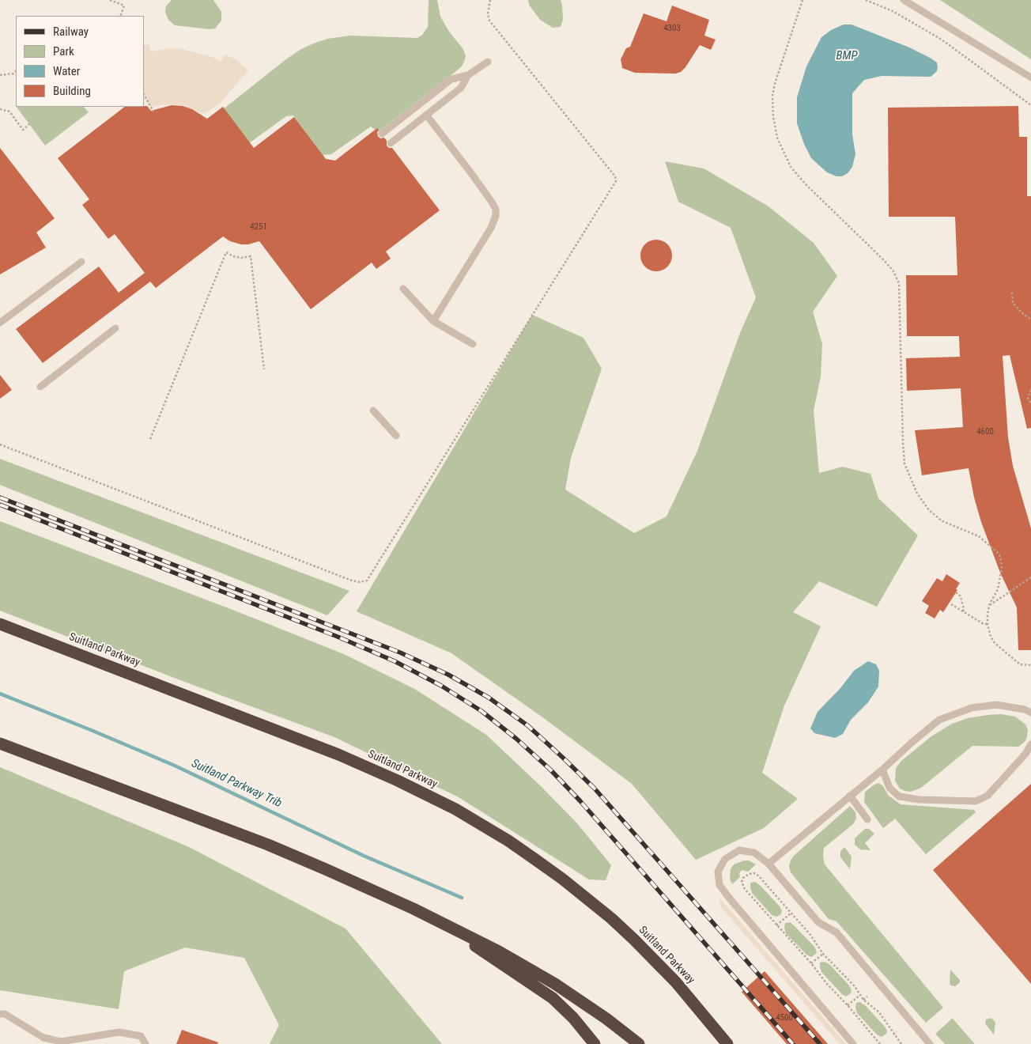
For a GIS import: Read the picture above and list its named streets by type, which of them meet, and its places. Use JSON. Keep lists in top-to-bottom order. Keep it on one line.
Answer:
{"streets":{"highway":["Suitland Parkway"]},"water":["BMP","Suitland Parkway Trib"],"house_numbers":["4303","4251","4600","4500"],"legend":["Railway","Park","Water","Building"]}
